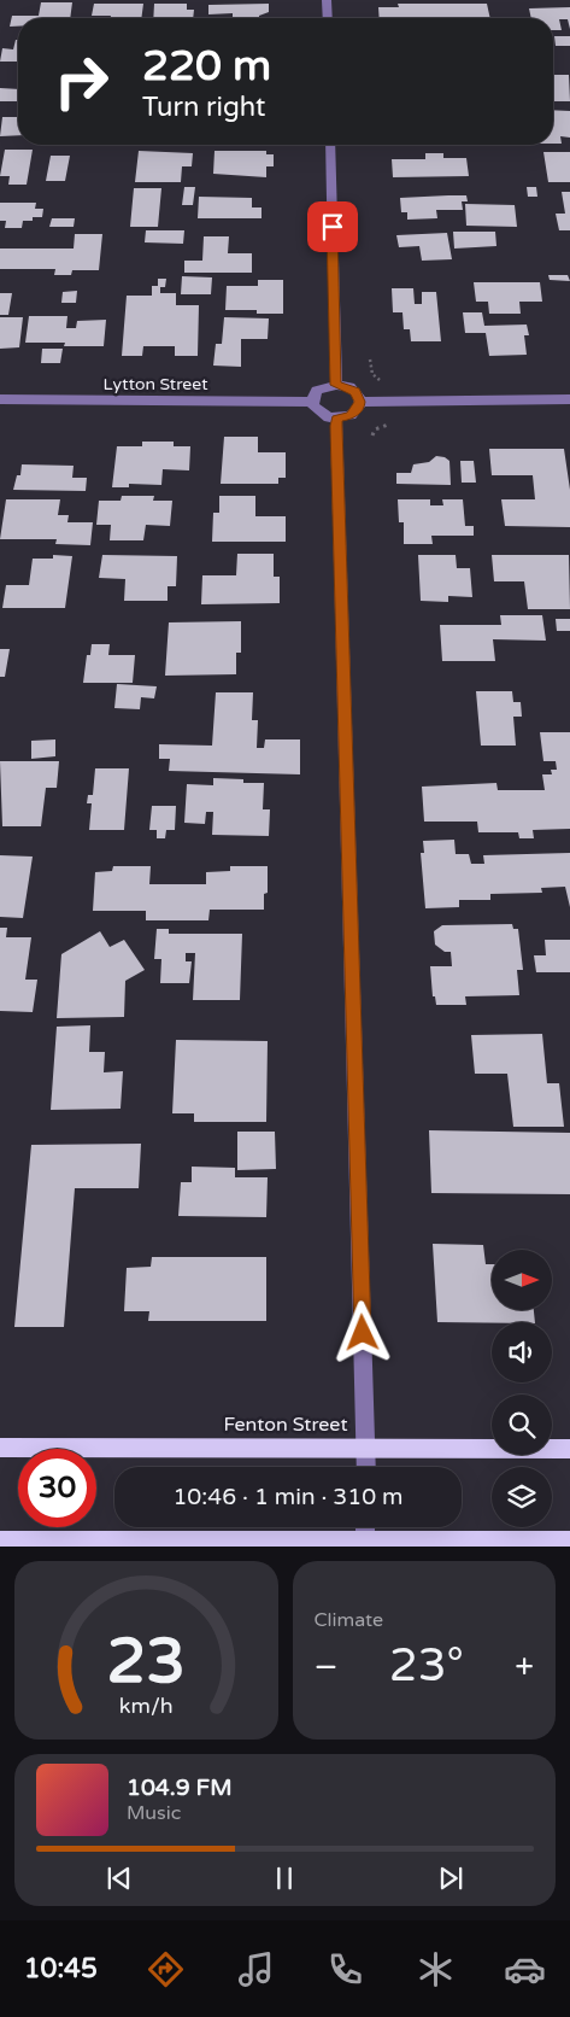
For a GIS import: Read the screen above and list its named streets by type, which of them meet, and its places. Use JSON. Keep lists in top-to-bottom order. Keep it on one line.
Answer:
{"streets":{"main road":["Fenton Street"],"street":["Lytton Street"]},"north":"right","page":{"turn":["220 m","Turn right"],"limit":"30","trip":"10:46 · 1 min · 310 m","tile":"Climate","heat":["−","23°","+"],"song":["104.9 FM","Music"],"tabs":"10:45","gauge":["23","km/h"]}}
